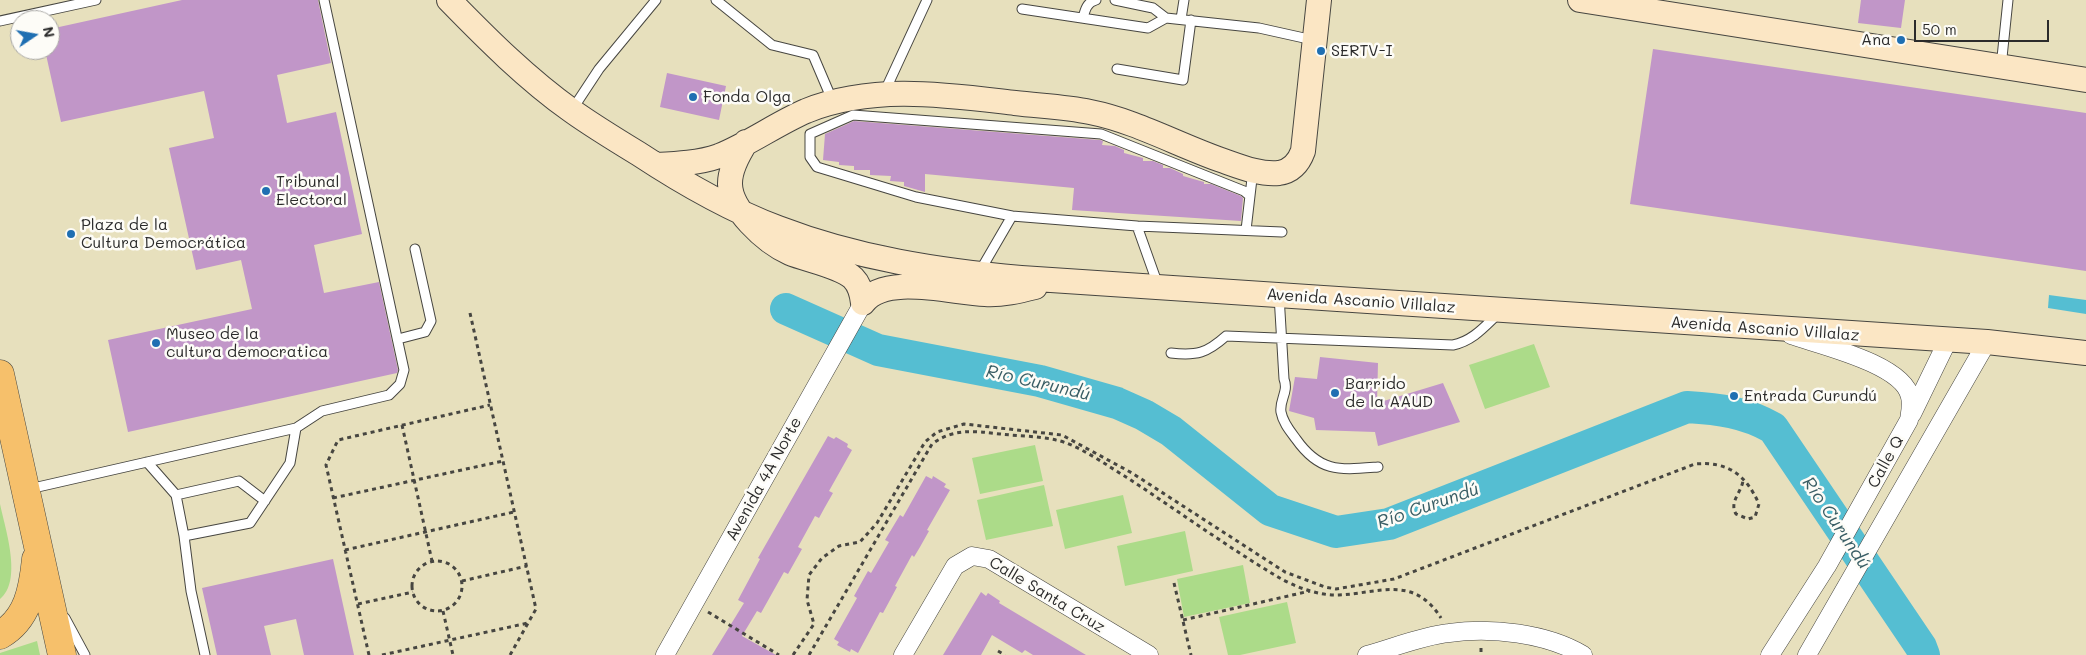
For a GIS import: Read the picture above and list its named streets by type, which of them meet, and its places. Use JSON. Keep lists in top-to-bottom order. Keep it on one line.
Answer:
{"streets":{"main road":["Avenida Ascanio Villalaz"],"street":["Calle Q","Avenida 4A Norte","Calle Santa Cruz"]},"crossings":[["Avenida Ascanio Villalaz","Calle Q"]],"water":["Río Curundú"],"places":["Ana","SERTV-I","Fonda Olga","Tribunal Electoral","Plaza de la Cultura Democrática","Museo de la cultura democratica","Barrido de la AAUD","Entrada Curundú"],"scale_bar":"50 m","north":"right"}
